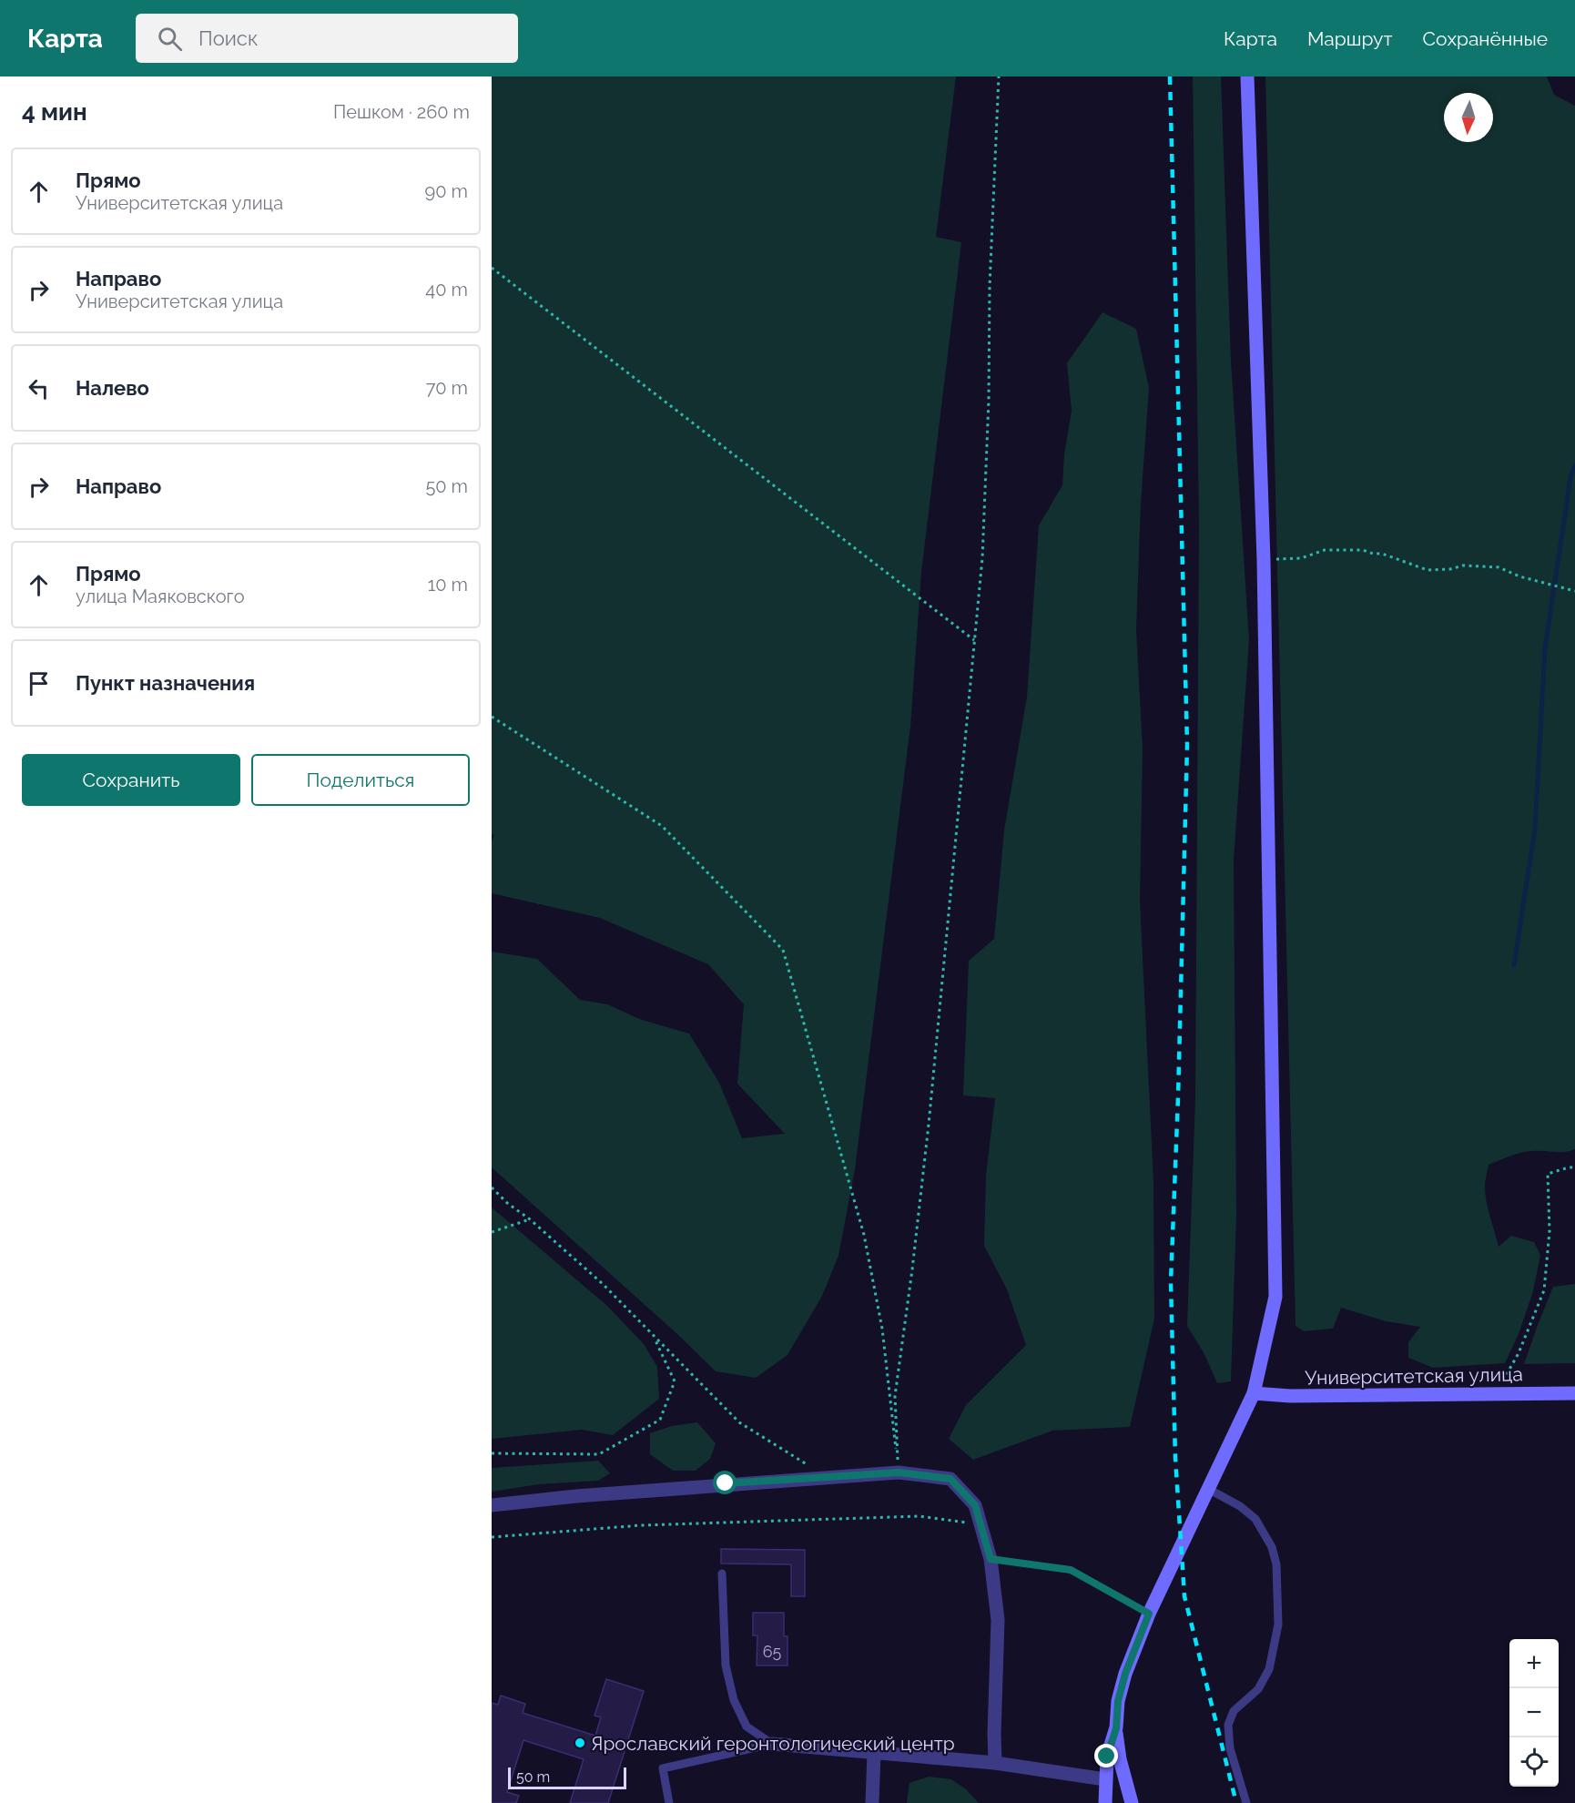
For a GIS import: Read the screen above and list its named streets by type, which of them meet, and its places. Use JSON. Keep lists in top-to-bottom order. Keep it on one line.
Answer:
{"streets":{"main road":["Университетская улица"]},"places":["Ярославский геронтологический центр"],"house_numbers":["65"],"scale_bar":"50 m","north":"bottom","page":{"header":"Карта","search":"Поиск","nav":["Карта","Маршрут","Сохранённые"],"heading":["4 мин","Пешком · 260 m"],"list":[["Прямо","Университетская улица","90 m"],["Направо","Университетская улица","40 m"],["Налево","70 m"],["Направо","50 m"],["Прямо","улица Маяковского","10 m"],"Пункт назначения"],"buttons":["Сохранить","Поделиться"],"map_buttons":["+","−"],"scale":"50 m"}}
